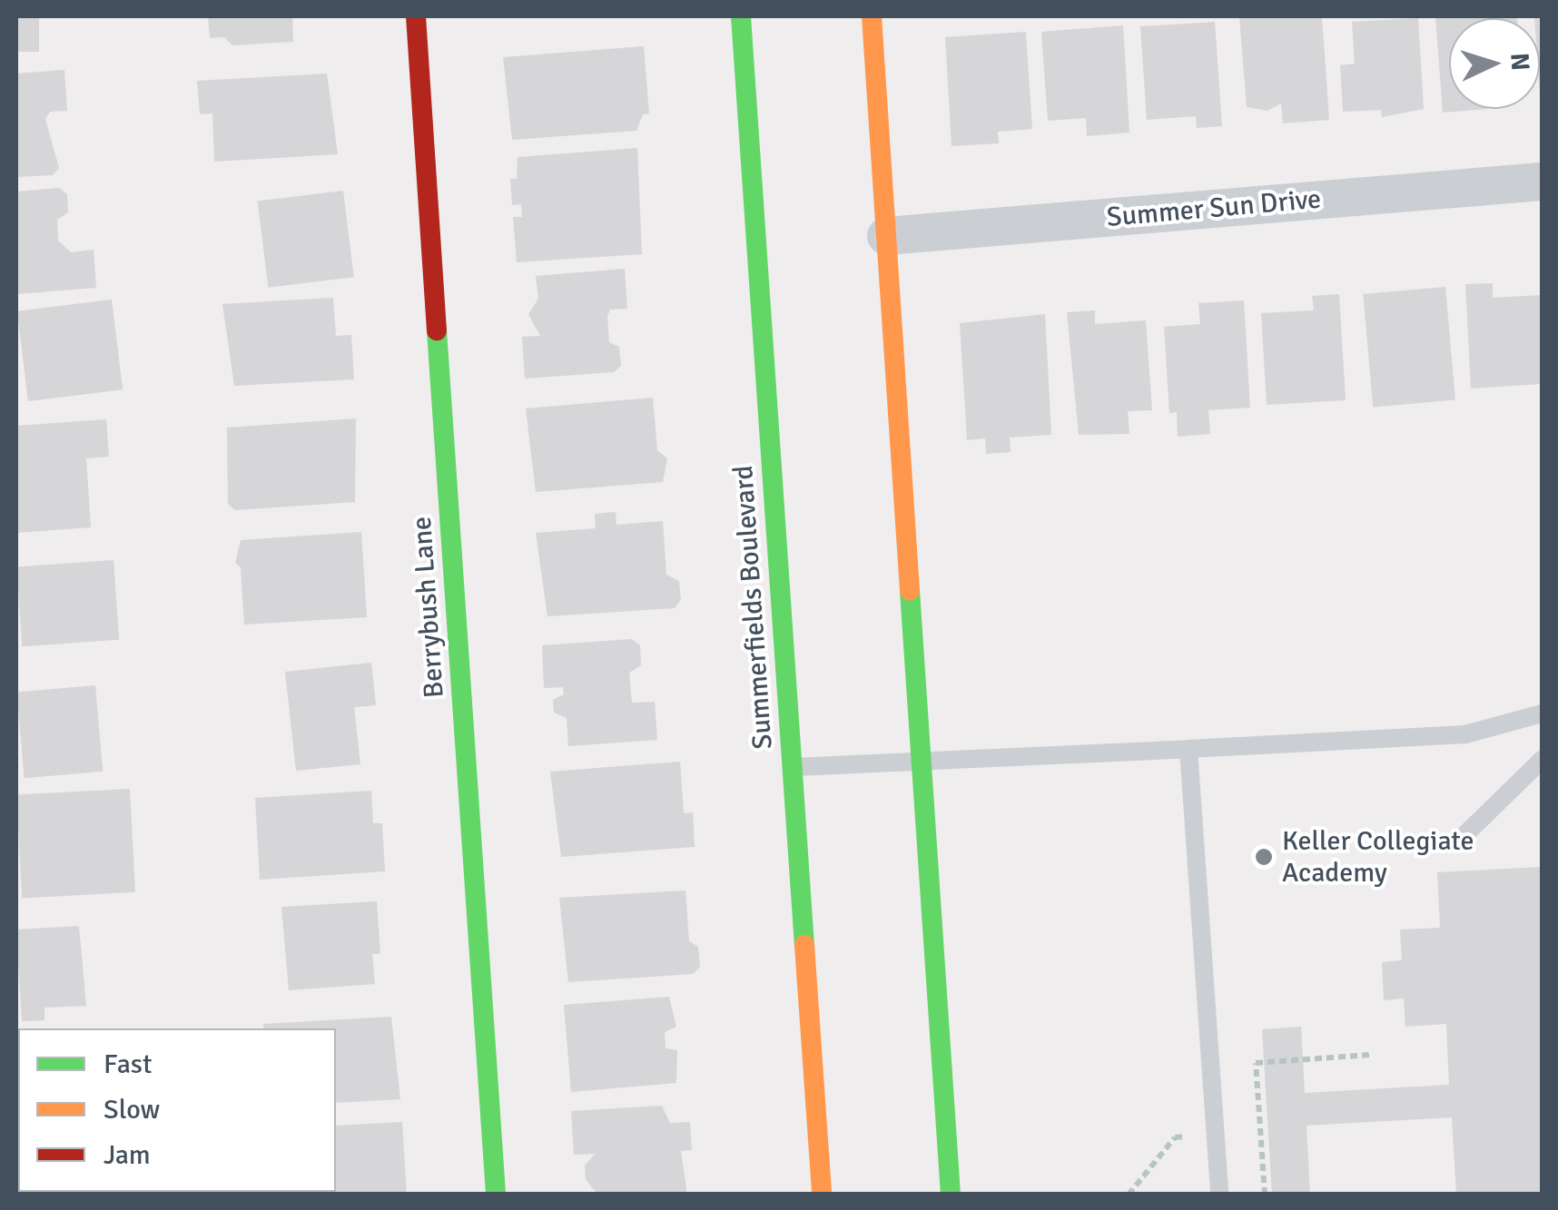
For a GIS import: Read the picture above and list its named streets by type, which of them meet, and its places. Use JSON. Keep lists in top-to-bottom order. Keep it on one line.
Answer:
{"streets":{"street":["Summer Sun Drive","Berrybush Lane","Summerfields Boulevard"]},"places":["Keller Collegiate Academy"],"legend":["Fast","Slow","Jam"],"north":"right"}
